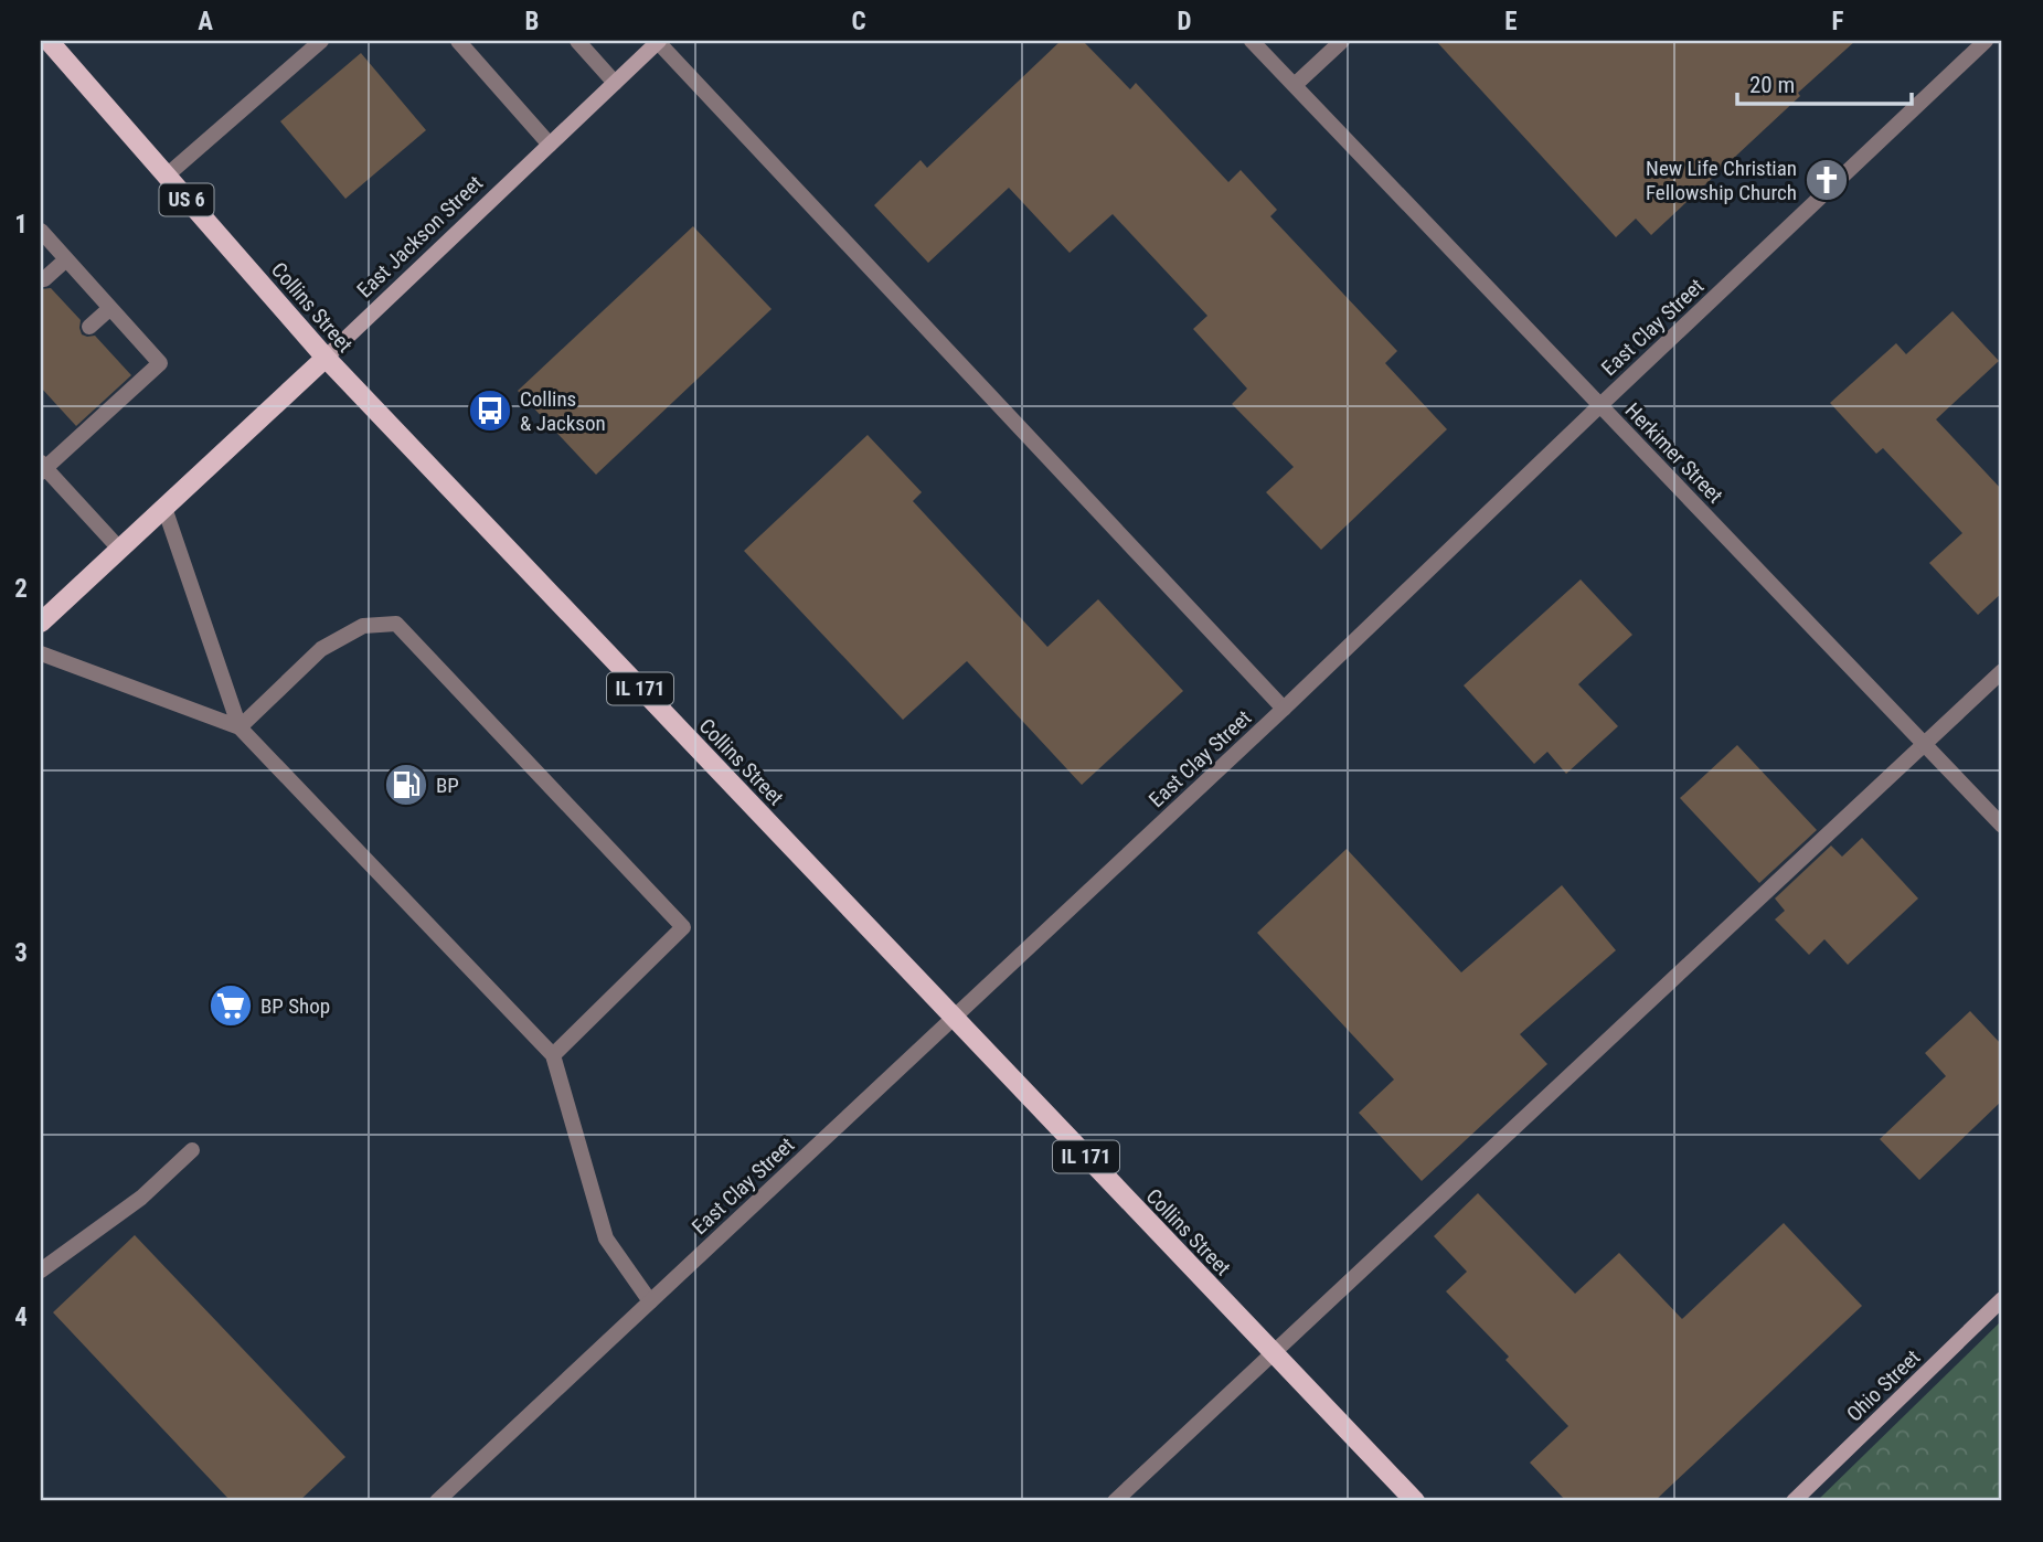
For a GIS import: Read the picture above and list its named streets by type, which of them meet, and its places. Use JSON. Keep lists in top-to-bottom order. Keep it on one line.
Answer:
{"streets":{"main road":["US 6","East Jackson Street","Collins Street","IL 171"],"street":["East Clay Street","Herkimer Street","Ohio Street"]},"crossings":[["East Jackson Street","Collins Street"],["Collins Street","East Clay Street"],["East Clay Street","Herkimer Street"]],"places":{"church":["New Life Christian Fellowship Church"],"bus stop":["Collins & Jackson"],"fuel station":["BP"],"supermarket":["BP Shop"]},"scale_bar":"20 m","grid":{"columns":["A","B","C","D","E","F"],"rows":["1","2","3","4"]}}
